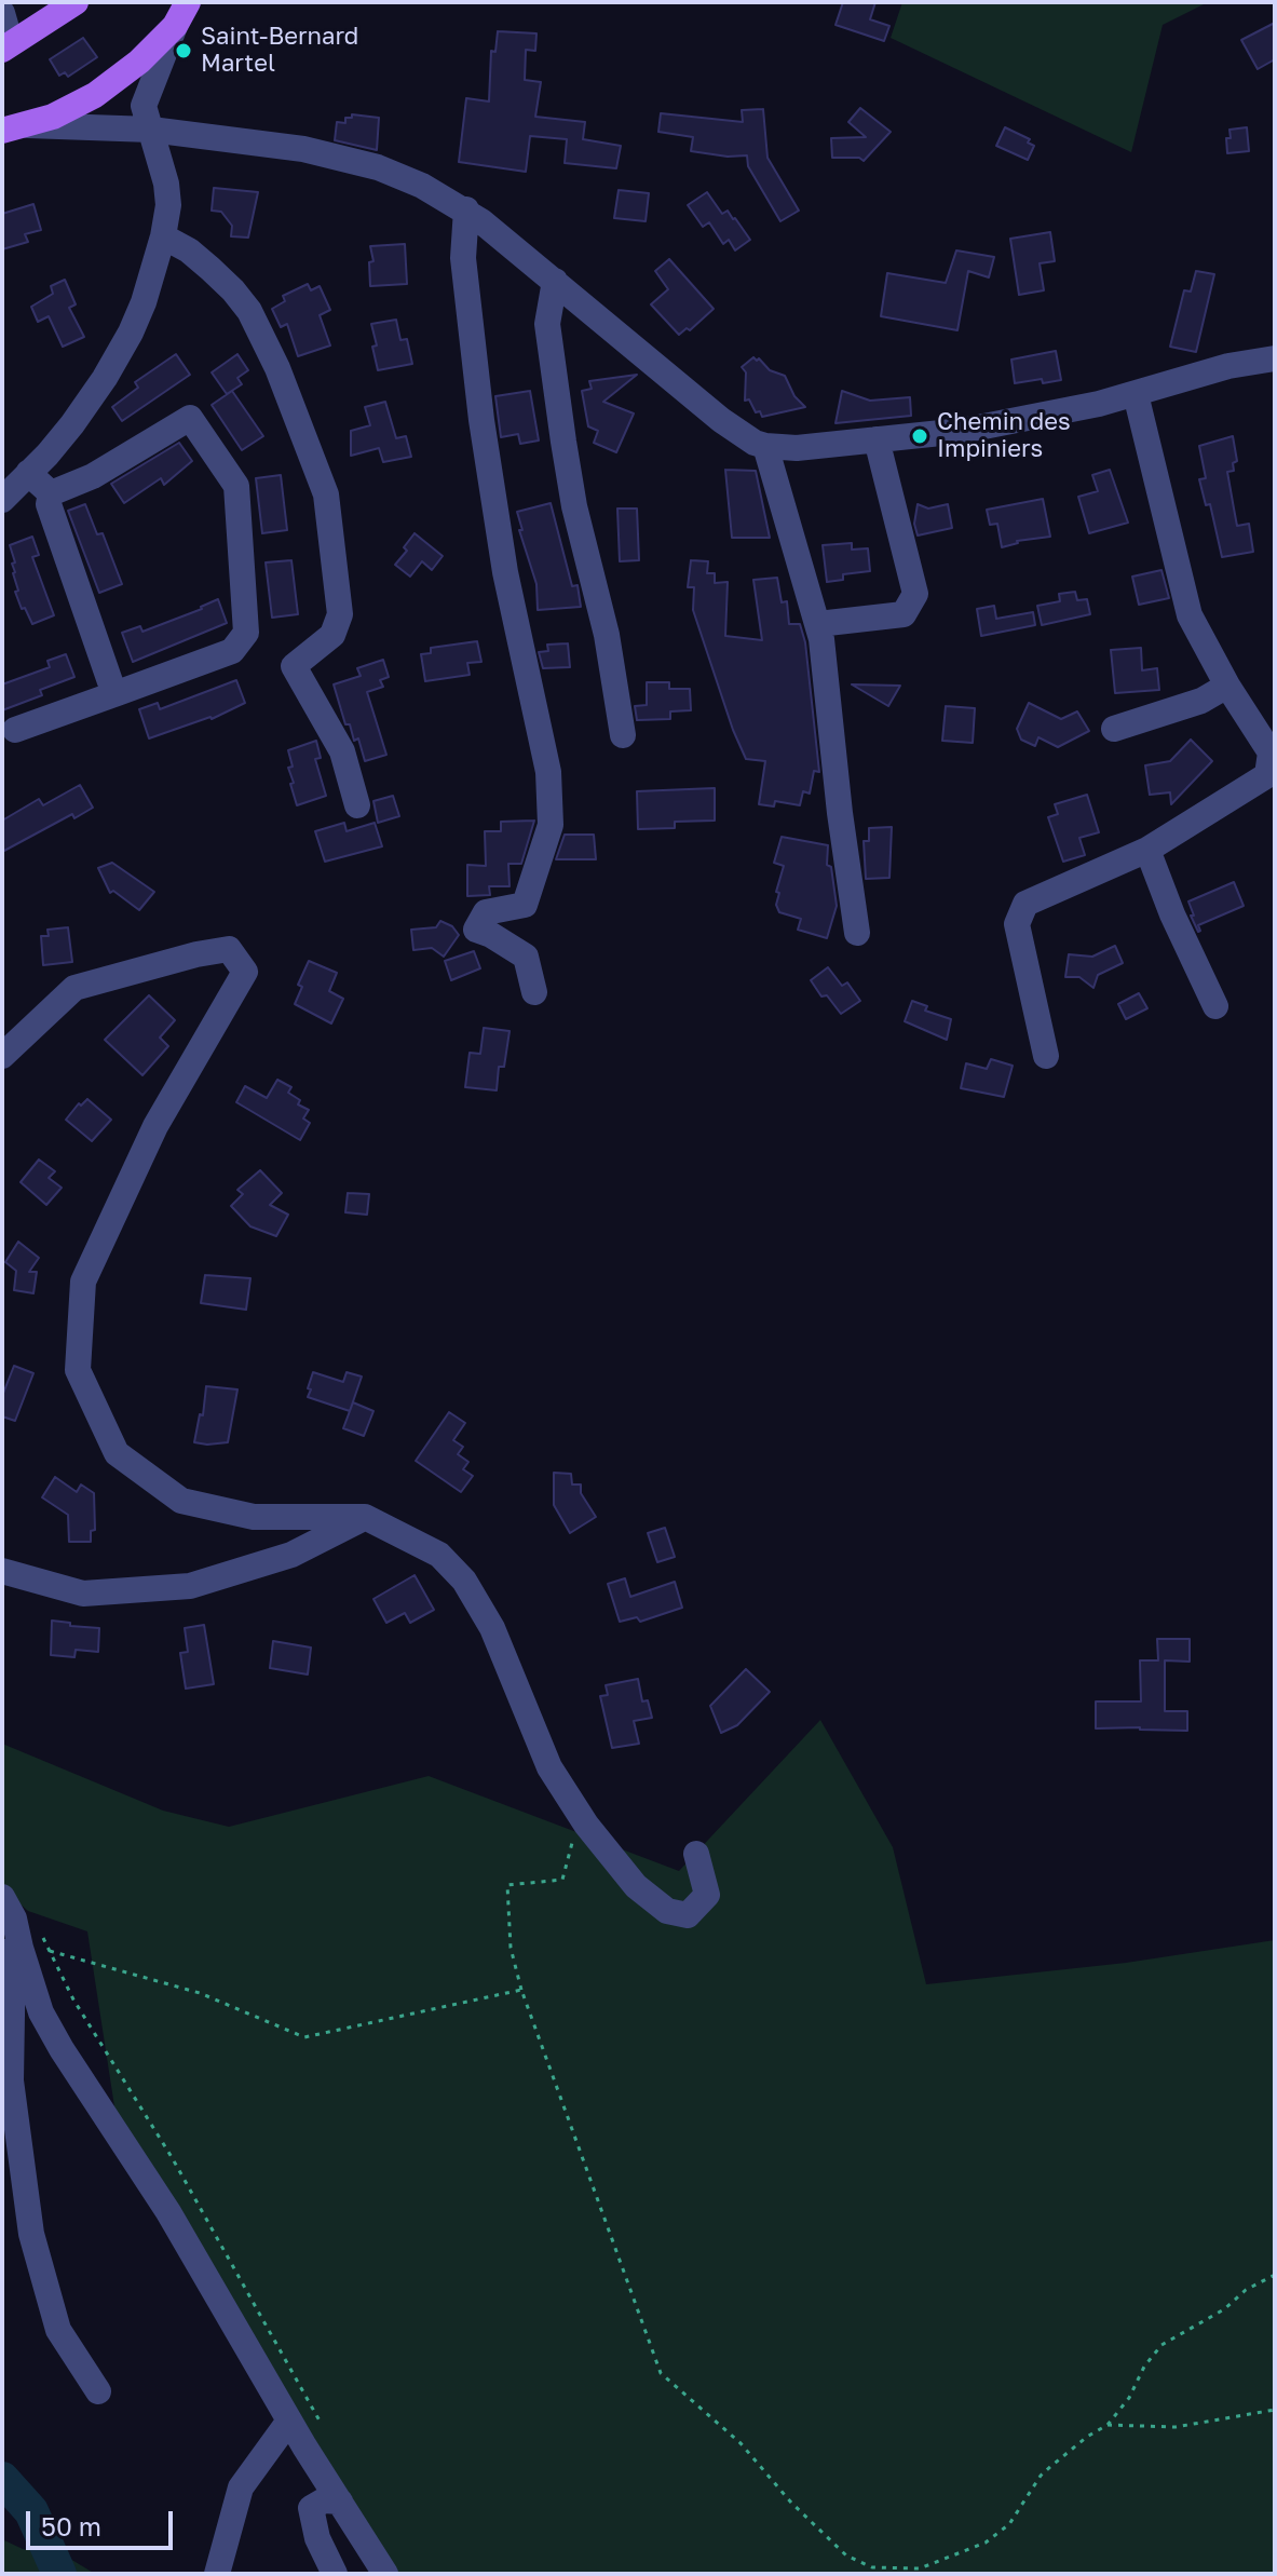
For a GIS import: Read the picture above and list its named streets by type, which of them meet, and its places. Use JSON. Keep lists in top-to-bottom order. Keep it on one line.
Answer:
{"places":["Saint-Bernard Martel","Chemin des Impiniers"],"scale_bar":"50 m"}
